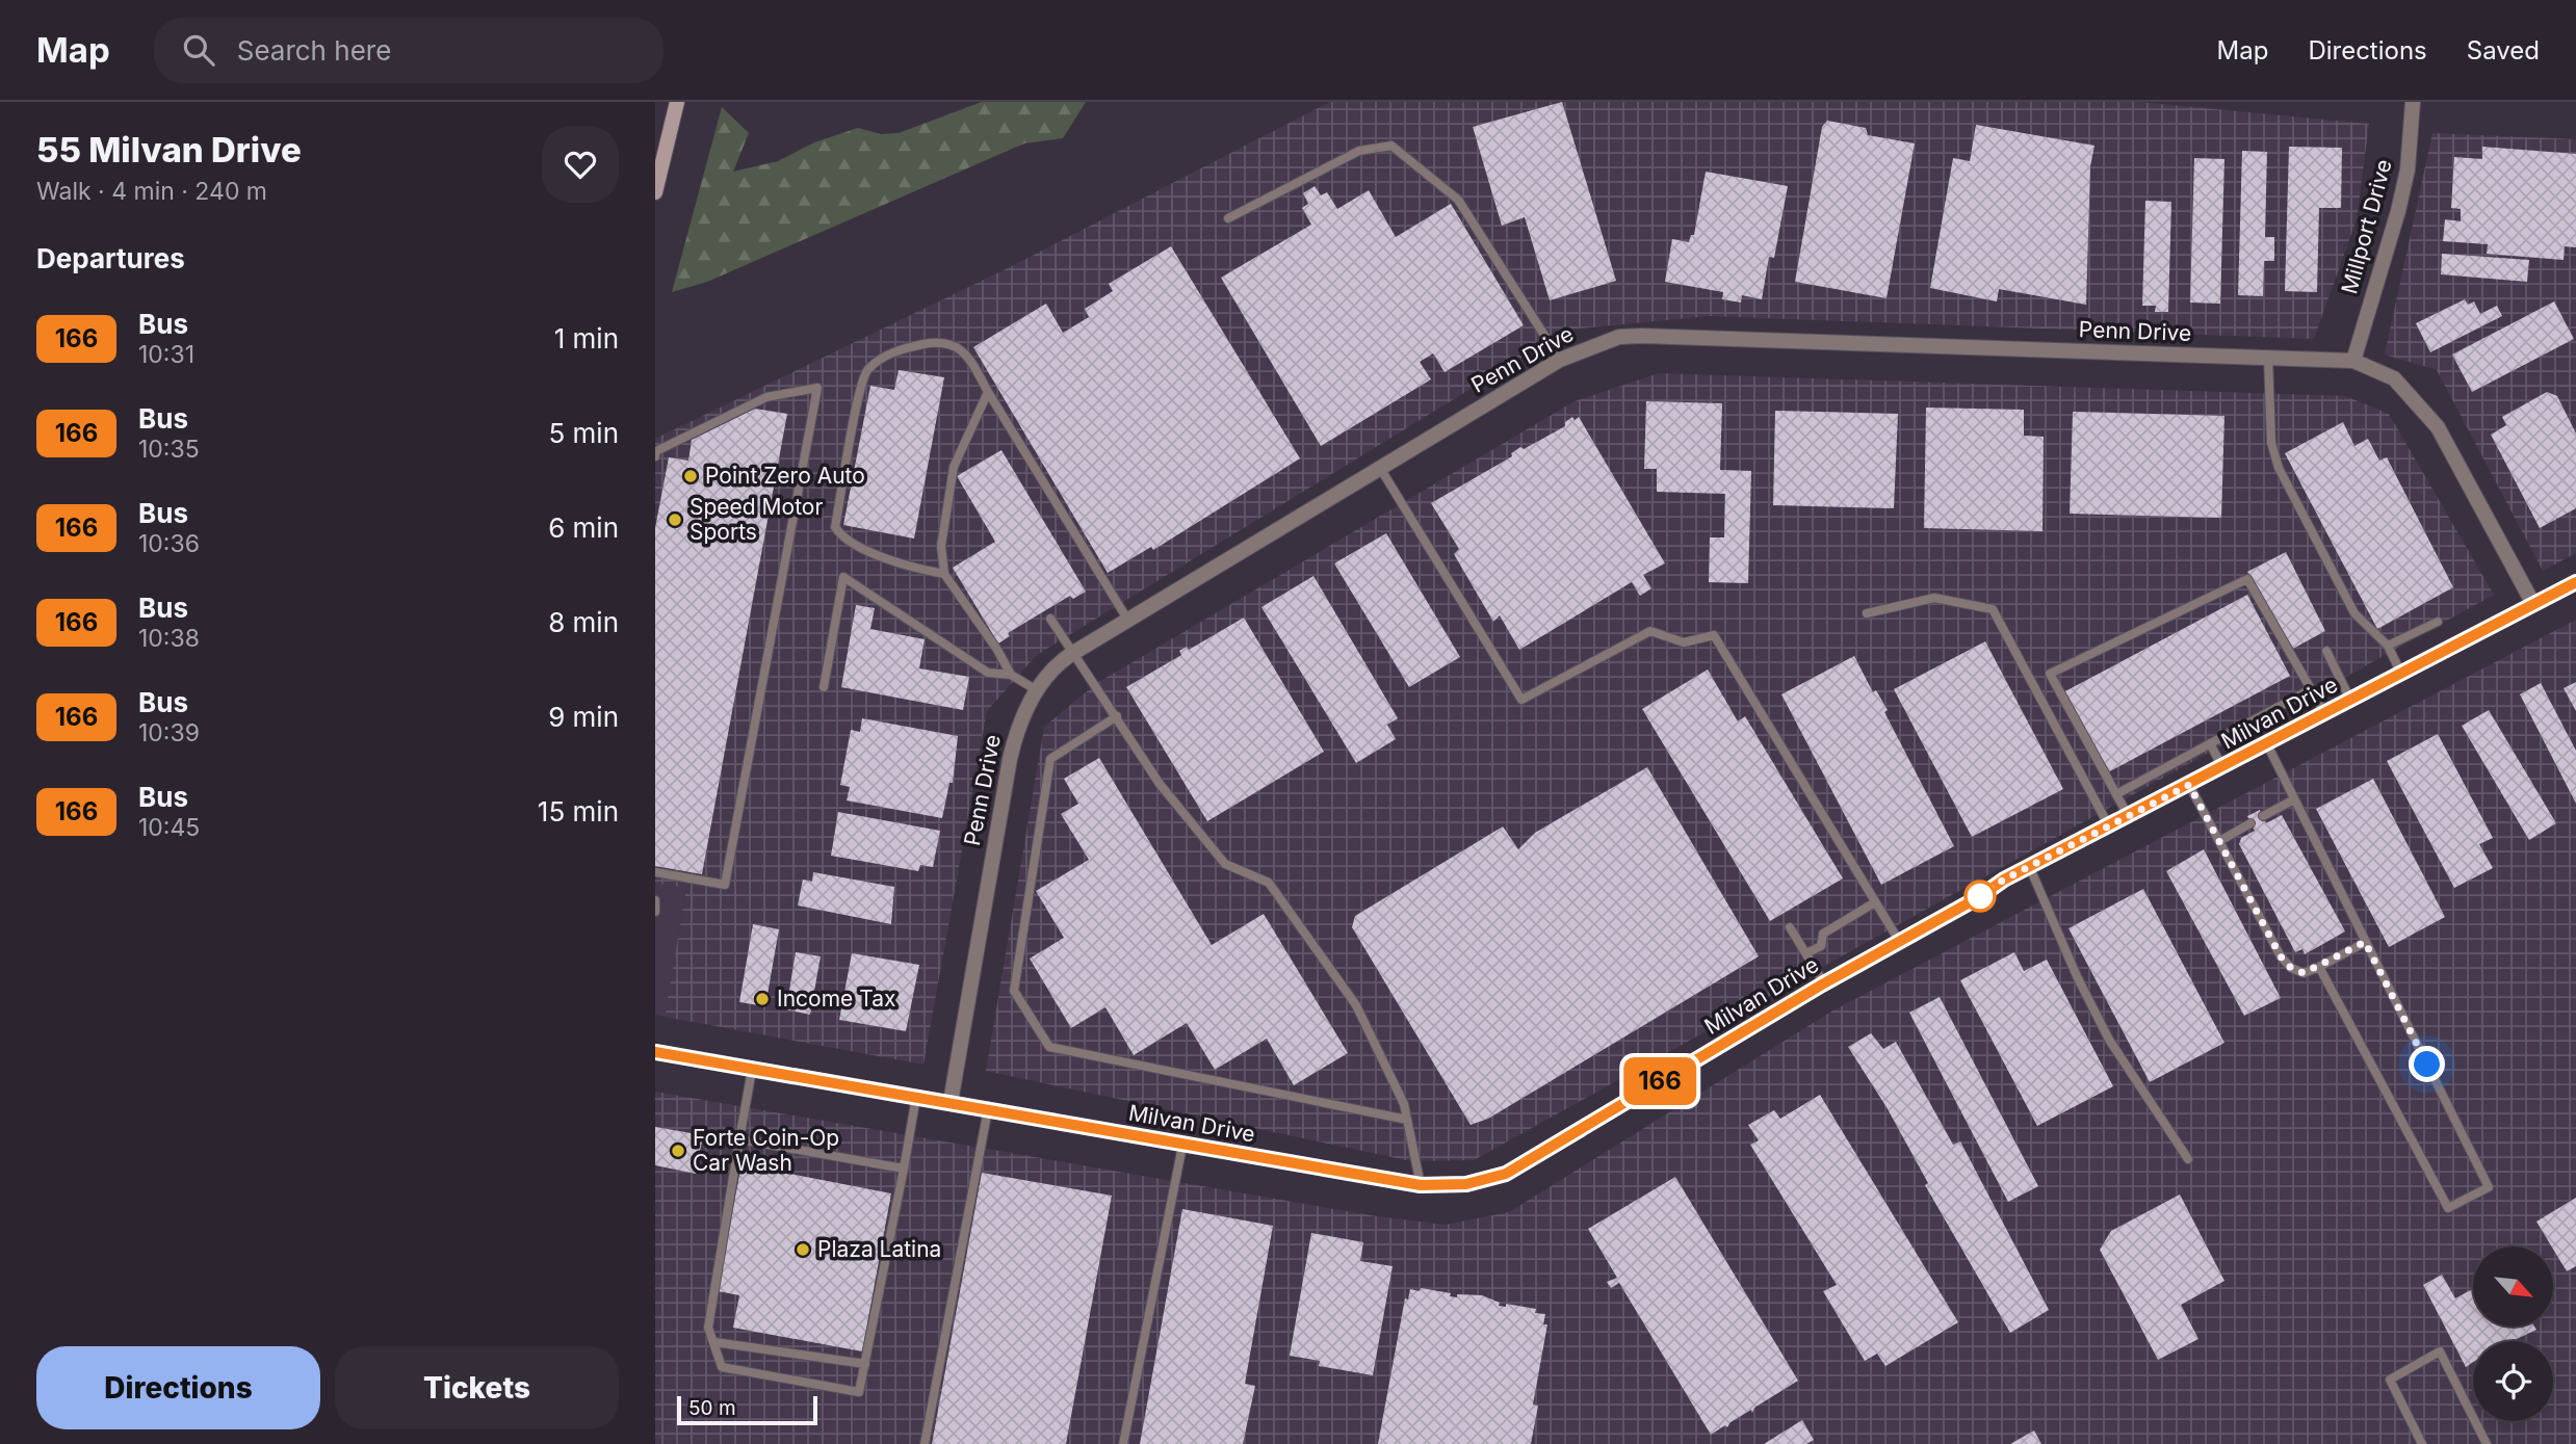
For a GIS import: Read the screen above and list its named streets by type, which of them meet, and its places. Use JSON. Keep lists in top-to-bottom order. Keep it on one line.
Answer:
{"streets":{"street":["Millport Drive","Penn Drive","Milvan Drive"]},"crossings":[["Millport Drive","Penn Drive"],["Penn Drive","Milvan Drive"]],"places":["Point Zero Auto","Speed Motor Sports","Income Tax","Forte Coin-Op Car Wash","Plaza Latina"],"lines":["bus line 166"],"scale_bar":"50 m","north":"bottom right","page":{"header":"Map","search":"Search here","nav":["Map","Directions","Saved"],"heading":[["55 Milvan Drive","Walk · 4 min · 240 m"],"Departures"],"on_map":"166","list":[{"mark":"166","name":"Bus","note":"10:31","value":"1 min"},{"mark":"166","name":"Bus","note":"10:35","value":"5 min"},{"mark":"166","name":"Bus","note":"10:36","value":"6 min"},{"mark":"166","name":"Bus","note":"10:38","value":"8 min"},{"mark":"166","name":"Bus","note":"10:39","value":"9 min"},{"mark":"166","name":"Bus","note":"10:45","value":"15 min"}],"buttons":["Directions","Tickets"],"scale":"50 m"}}
